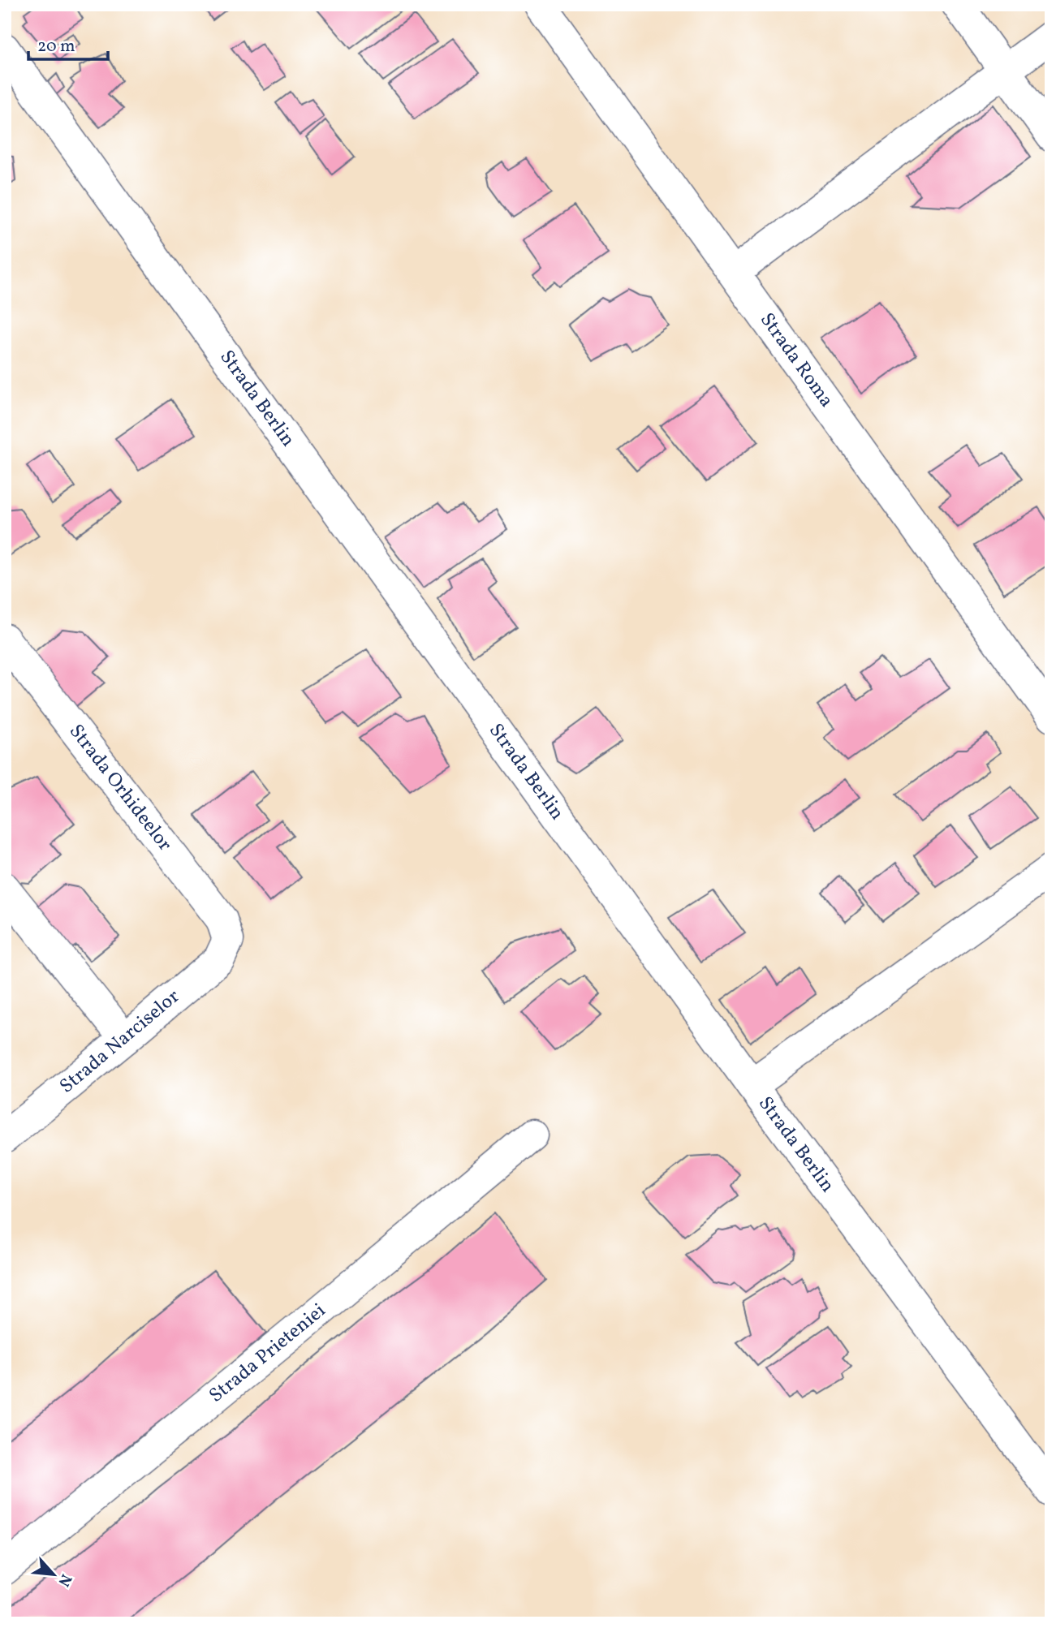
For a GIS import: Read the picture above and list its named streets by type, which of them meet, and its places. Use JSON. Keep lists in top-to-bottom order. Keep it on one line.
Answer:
{"streets":{"street":["Strada Roma","Strada Berlin","Strada Orhideelor","Strada Narciselor","Strada Prieteniei"]},"crossings":[["Strada Orhideelor","Strada Narciselor"]],"scale_bar":"20 m","north":"bottom right"}
